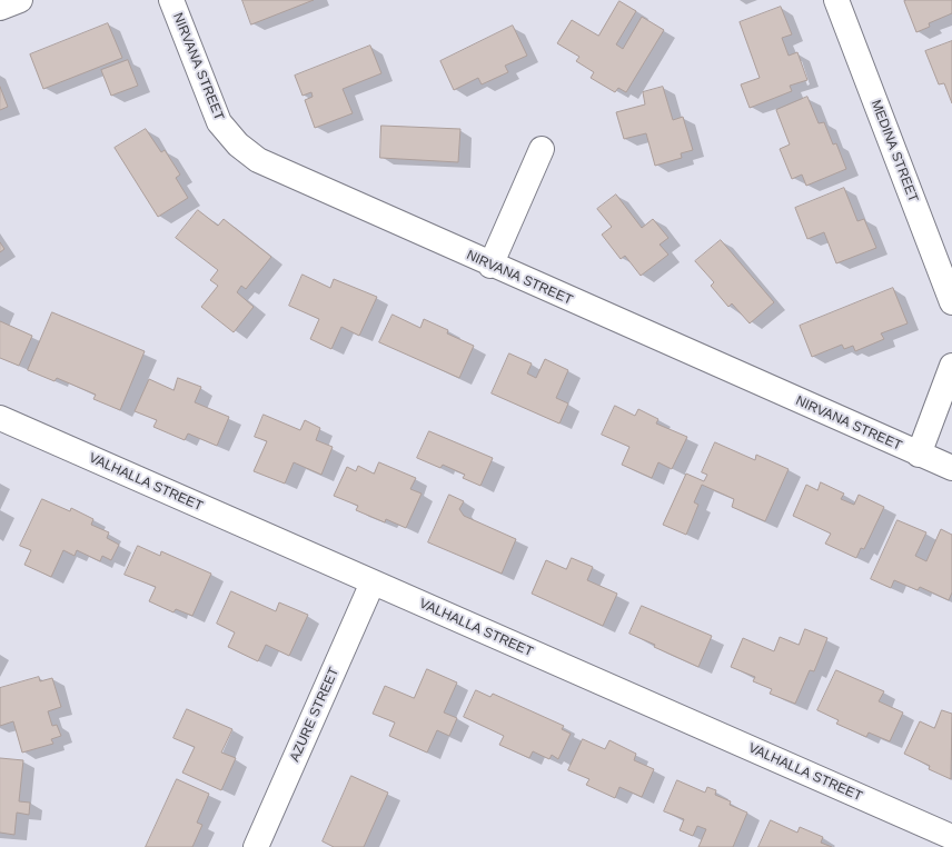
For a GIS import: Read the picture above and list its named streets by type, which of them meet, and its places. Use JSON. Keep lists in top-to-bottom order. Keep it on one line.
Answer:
{"streets":{"street":["NIRVANA STREET","MEDINA STREET","VALHALLA STREET","AZURE STREET"]},"crossings":[["VALHALLA STREET","AZURE STREET"]]}
